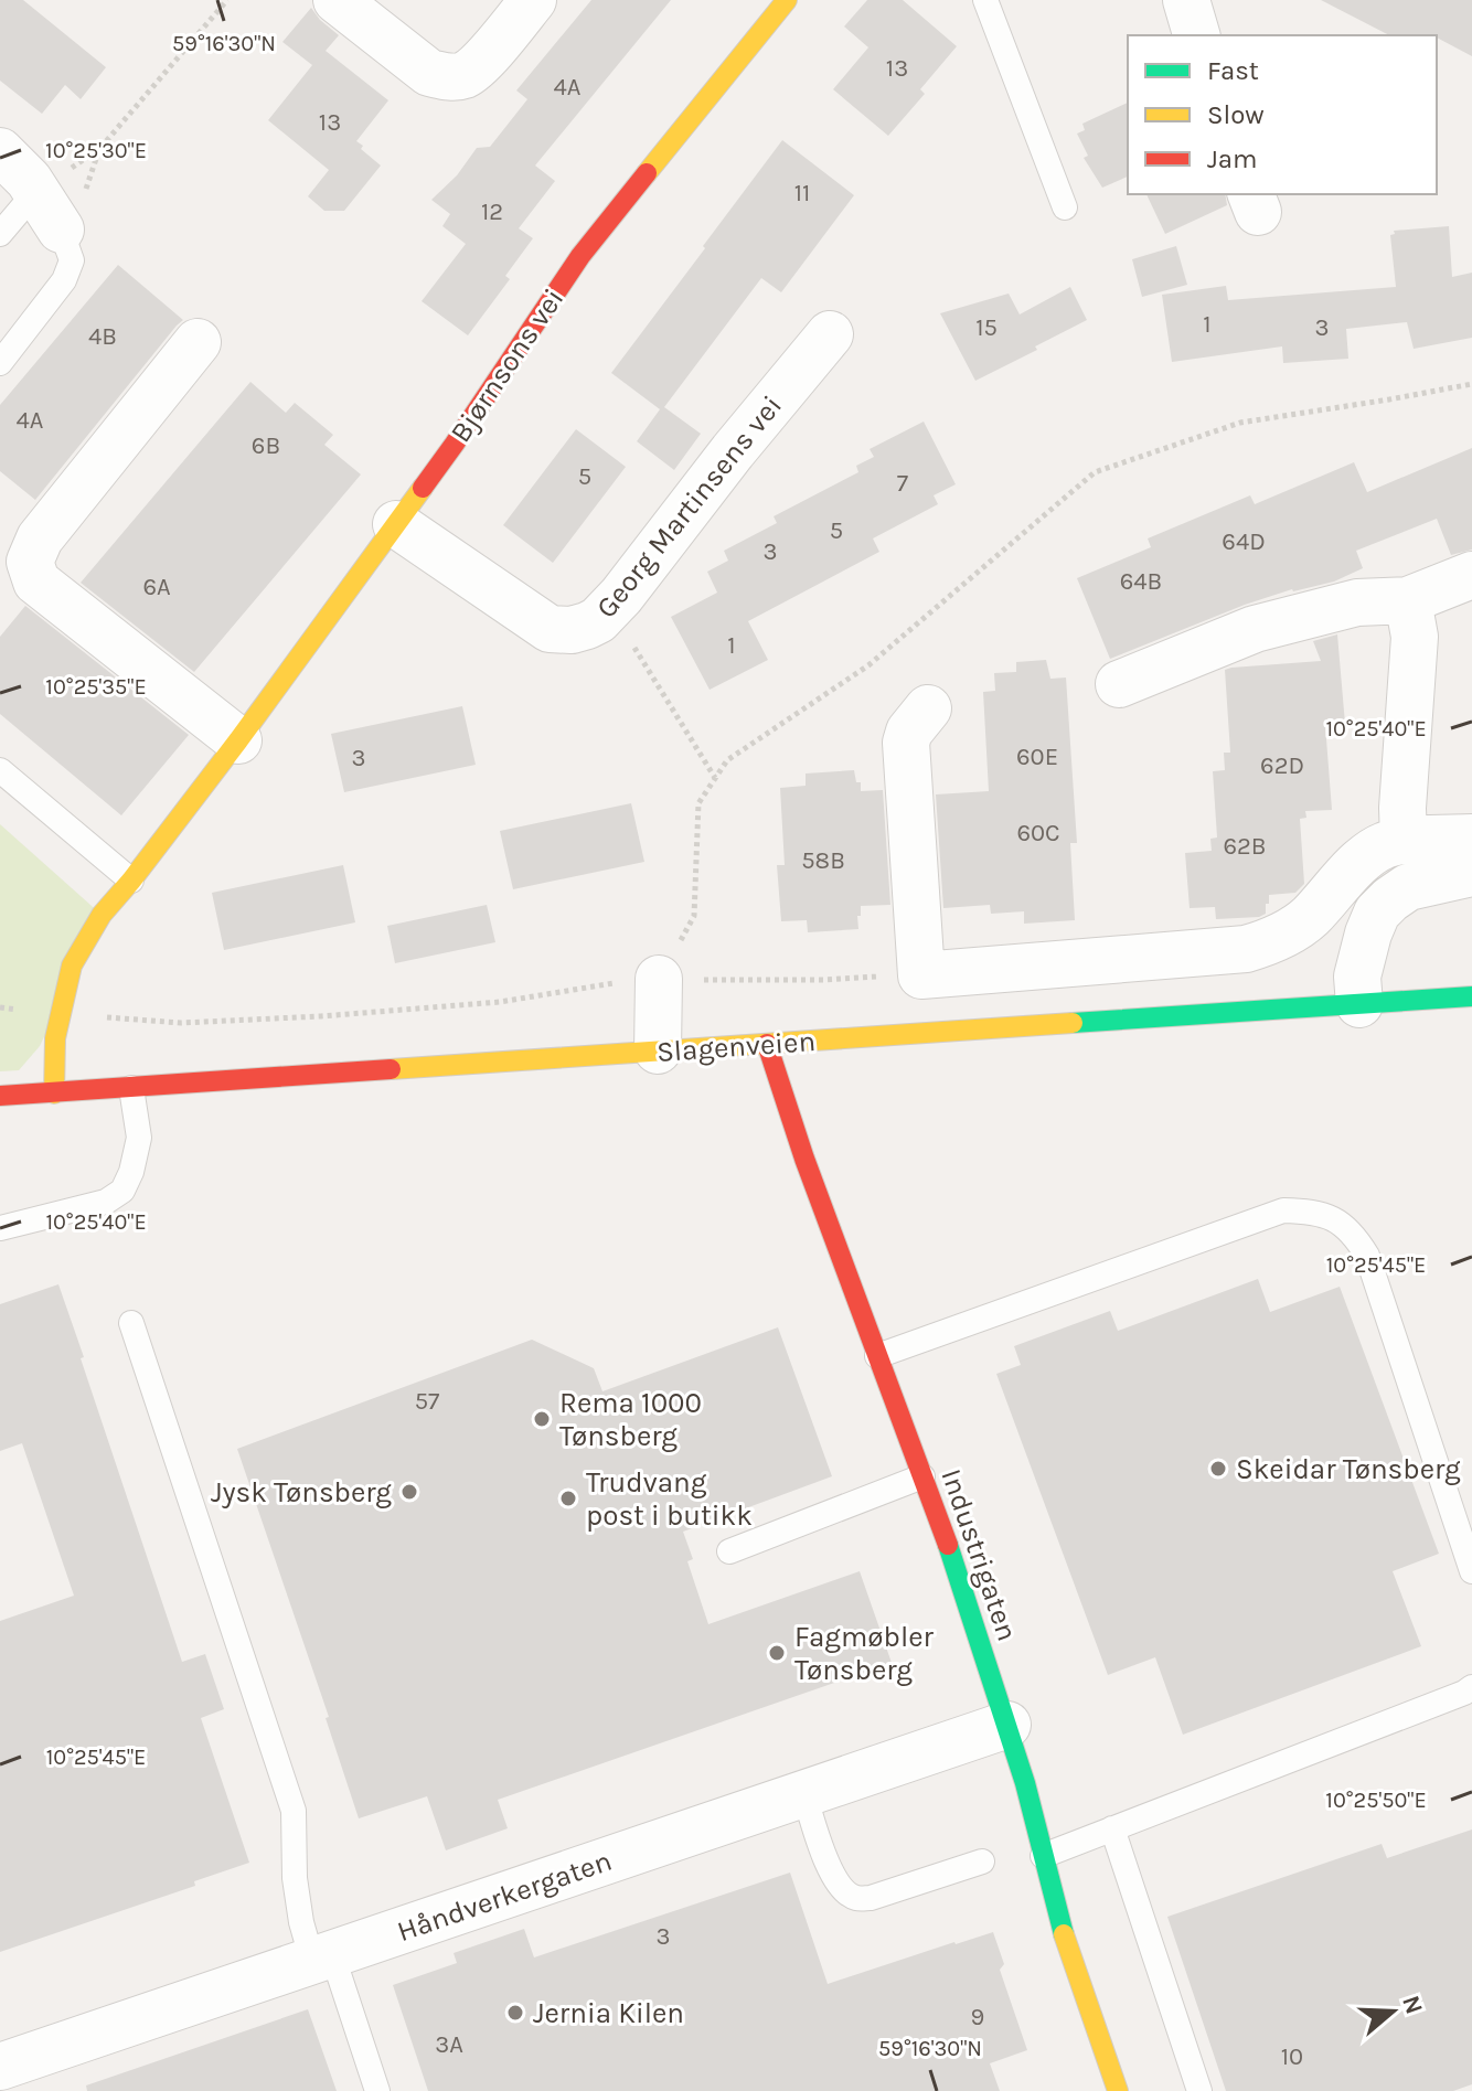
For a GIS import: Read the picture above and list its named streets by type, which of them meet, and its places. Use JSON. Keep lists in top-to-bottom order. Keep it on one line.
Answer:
{"streets":{"street":["Bjørnsons vei","Georg Martinsens vei","Slagenveien","Industrigaten","Håndverkergaten"]},"crossings":[["Bjørnsons vei","Georg Martinsens vei"],["Bjørnsons vei","Slagenveien"],["Slagenveien","Industrigaten"],["Industrigaten","Håndverkergaten"]],"places":["Rema 1000 Tønsberg","Skeidar Tønsberg","Jysk Tønsberg","Trudvang post i butikk","Fagmøbler Tønsberg","Jernia Kilen"],"house_numbers":["13","4A","13","11","12","1","15","3","4B","4A","6B","5","7","5","64D","3","64B","6A","1","60E","3","62D","60C","62B","58B","57","3","9","3A","10"],"legend":["Fast","Slow","Jam"],"north":"right","coordinates":["59°16'30\"N","10°25'30\"E","10°25'35\"E","10°25'40\"E","10°25'45\"E","10°25'50\"E"]}
